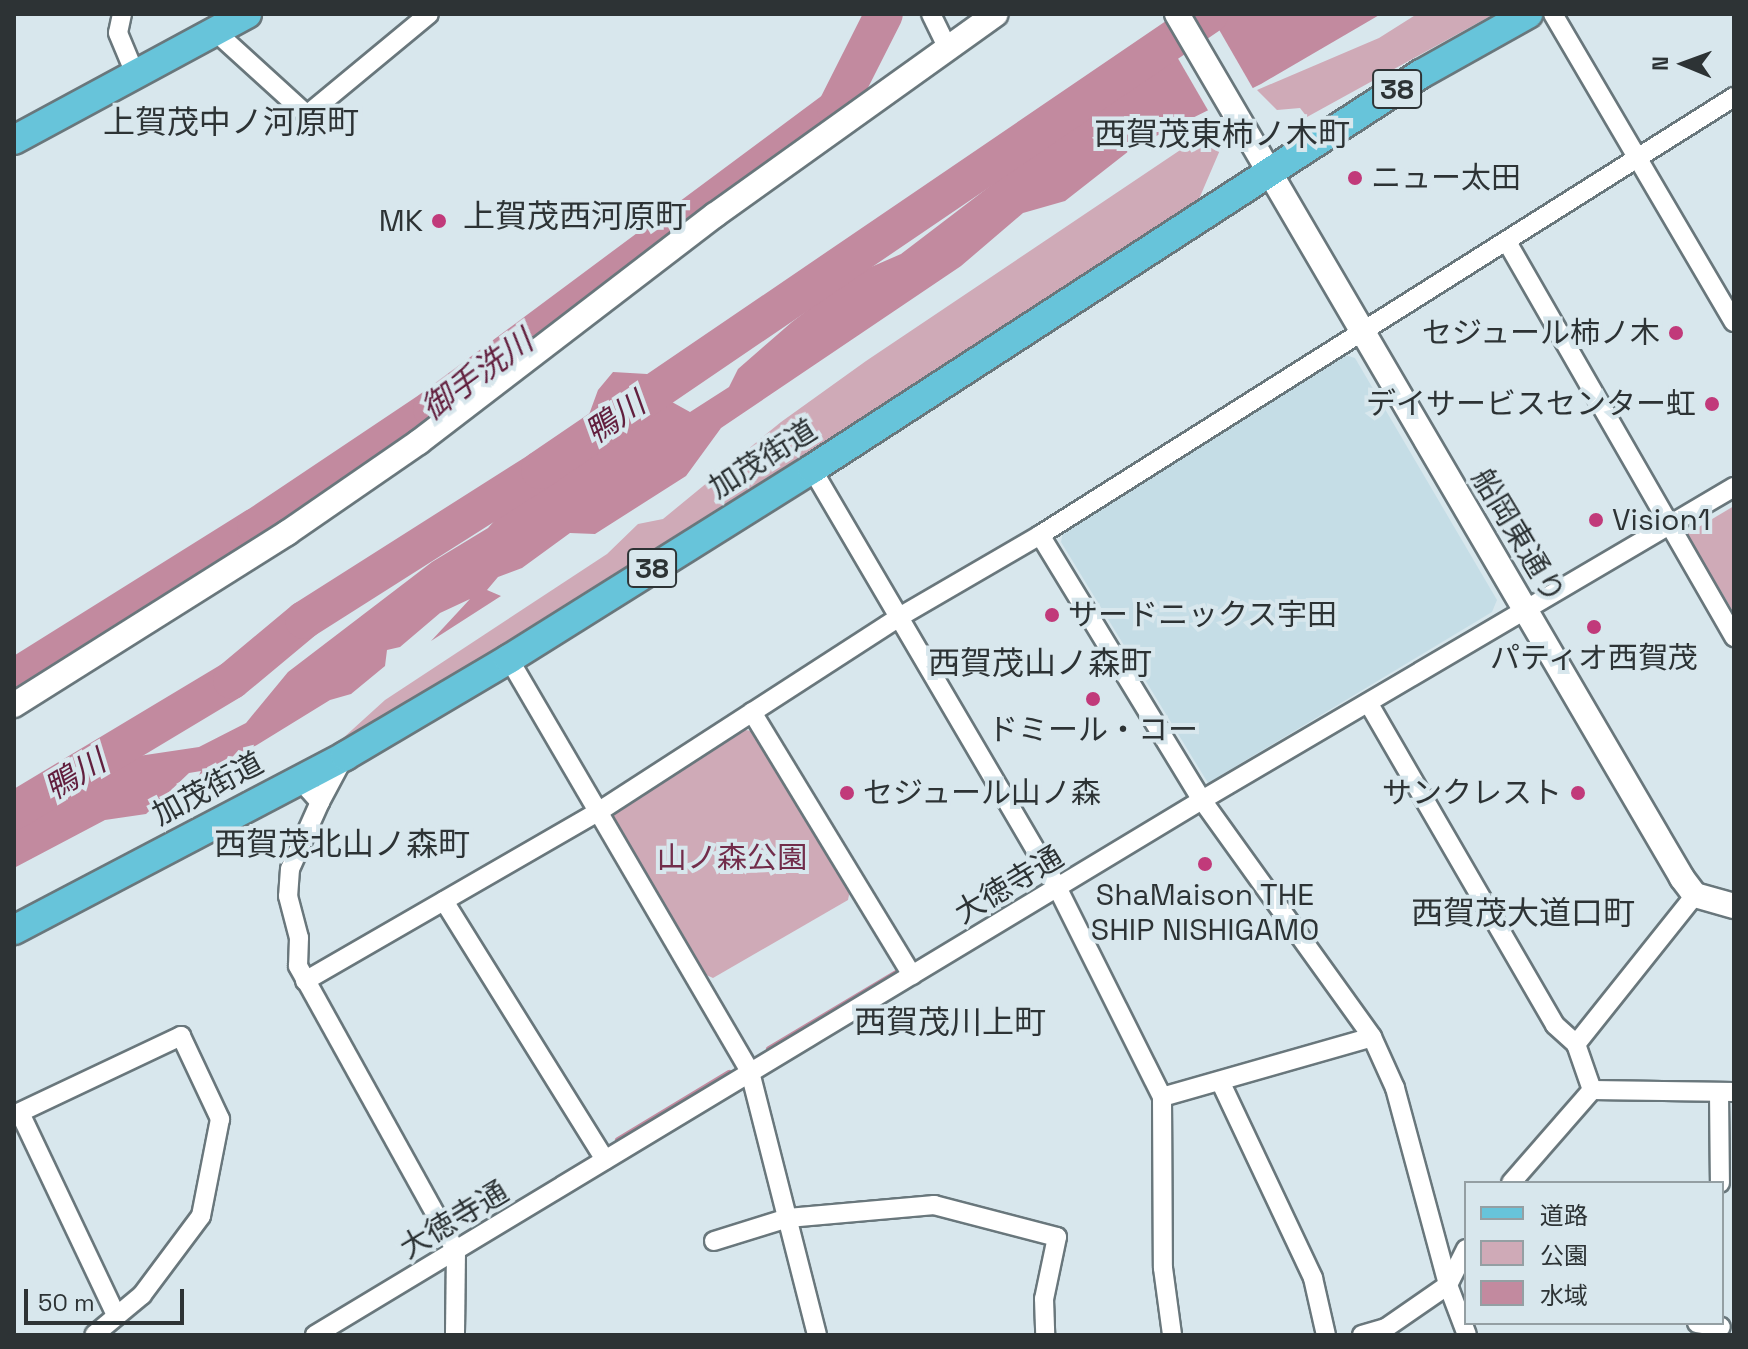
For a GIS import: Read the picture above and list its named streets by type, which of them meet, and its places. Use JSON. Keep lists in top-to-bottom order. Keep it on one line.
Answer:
{"streets":{"main road":["38","加茂街道"],"street":["船岡東通り","大徳寺通"]},"crossings":[["加茂街道","船岡東通り"],["船岡東通り","大徳寺通"]],"districts":["上賀茂中ノ河原町","西賀茂東柿ノ木町","上賀茂西河原町","西賀茂山ノ森町","西賀茂北山ノ森町","西賀茂大道口町","西賀茂川上町"],"water":["御手洗川","鴨川"],"parks":["山ノ森公園"],"places":["ニュー太田","MK","セジュール柿ノ木","デイサービスセンター虹","Vision1","サードニックス宇田","パティオ西賀茂","ドミール・コー","セジュール山ノ森","サンクレスト","ShaMaison THE SHIP NISHIGAMO"],"legend":["道路","公園","水域"],"scale_bar":"50 m","north":"left"}
